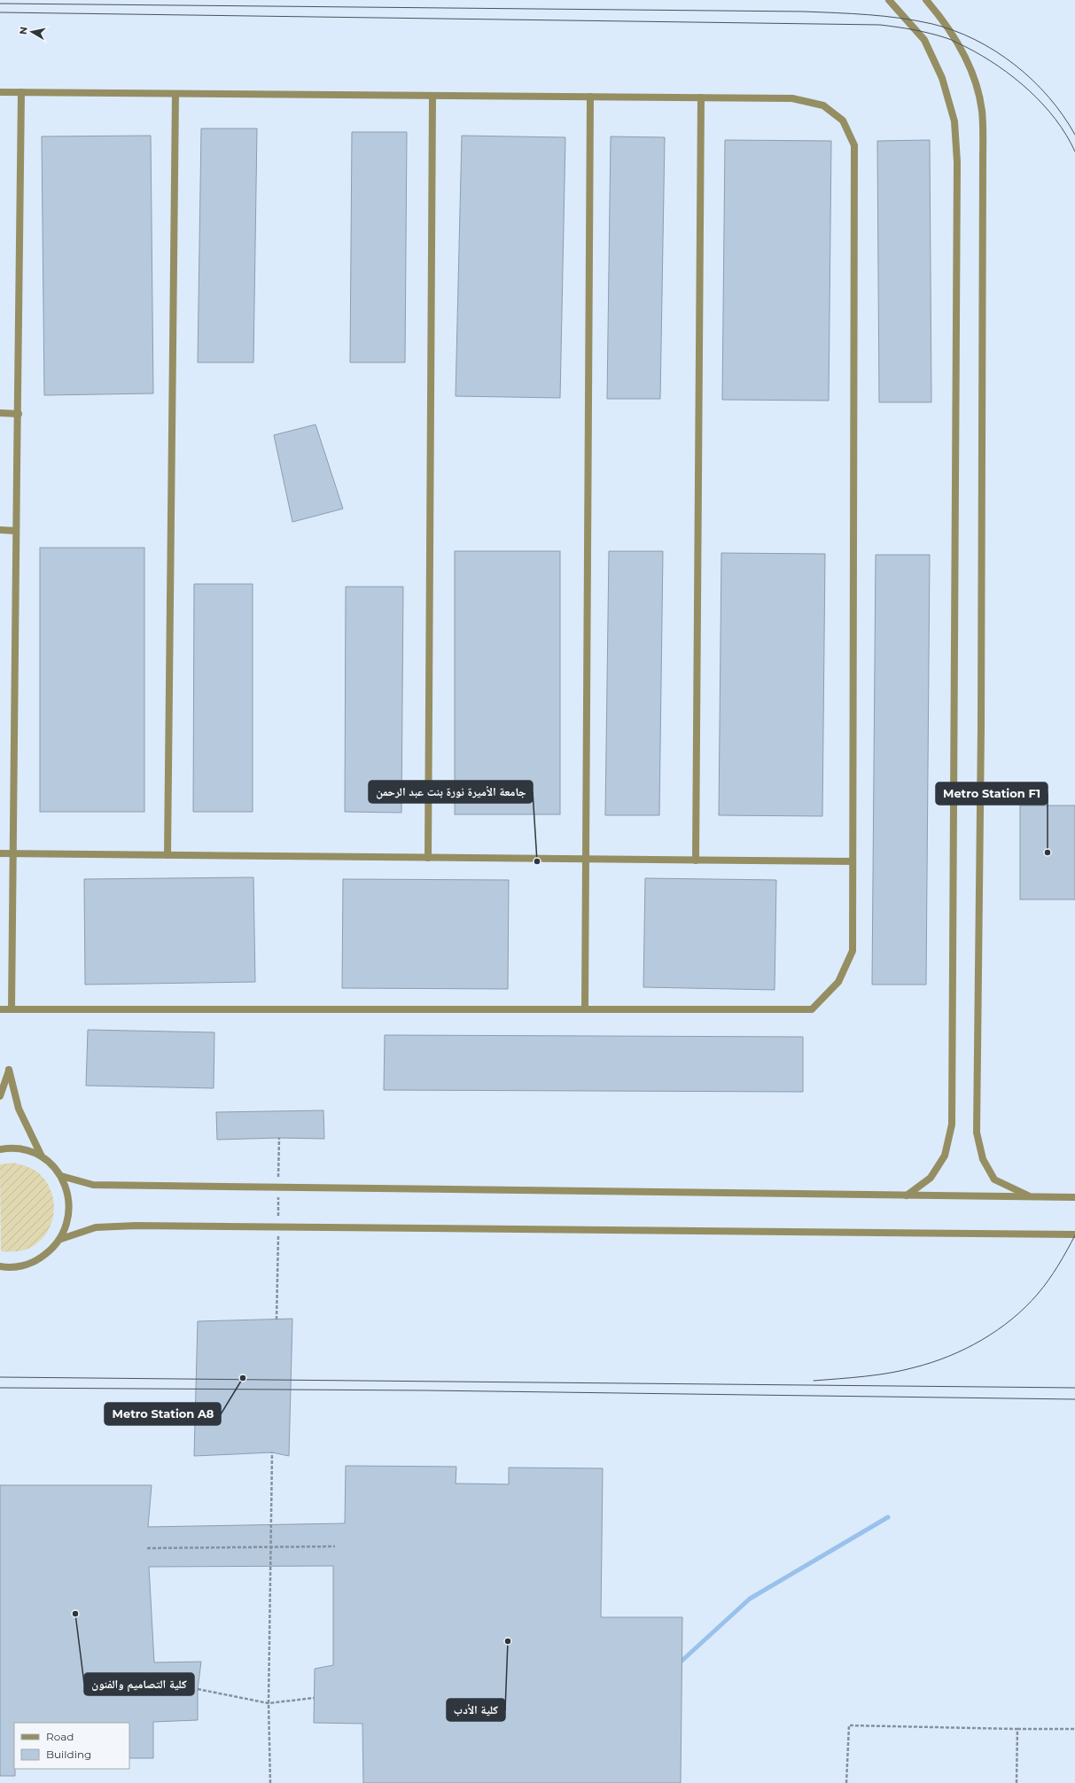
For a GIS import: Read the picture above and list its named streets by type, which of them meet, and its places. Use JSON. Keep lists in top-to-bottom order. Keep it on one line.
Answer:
{"places":["Metro Station F1","جامعة الأميرة نورة بنت عبد الرحمن","Metro Station A8","كلية التصاميم والفنون","كلية الأدب"],"legend":["Road","Building"],"north":"left"}
